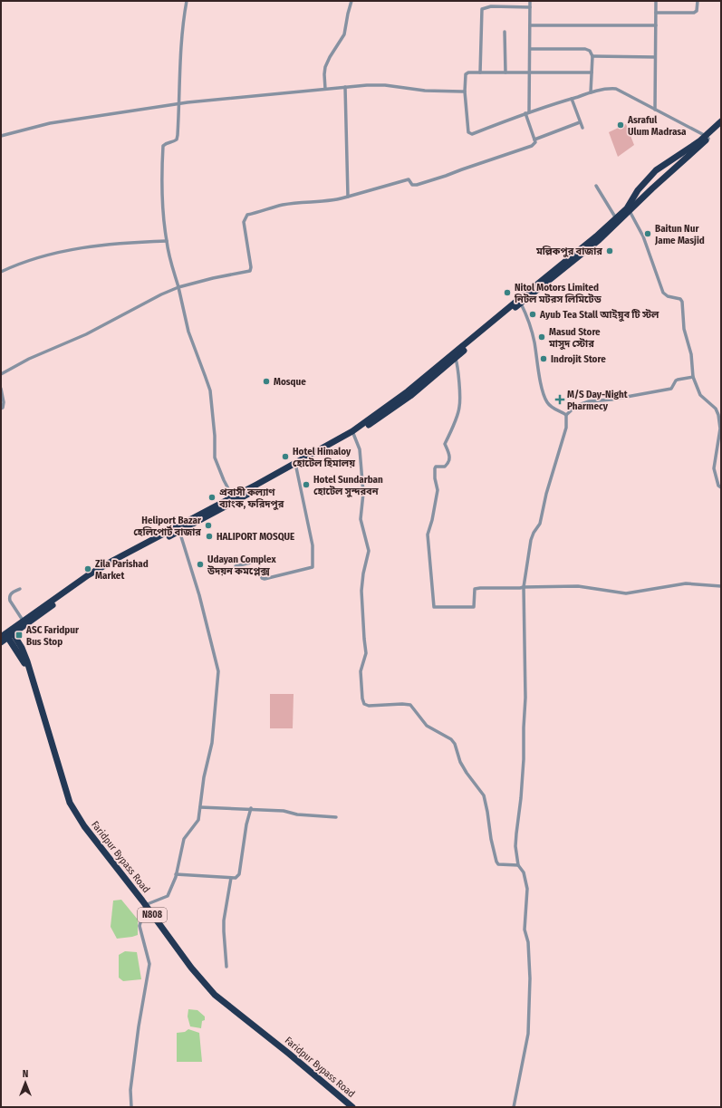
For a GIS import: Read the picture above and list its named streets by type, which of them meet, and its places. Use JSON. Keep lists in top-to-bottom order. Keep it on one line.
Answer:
{"streets":{"highway":["Faridpur Bypass Road","N808"]},"places":{"other":["Asraful Ulum Madrasa","Baitun Nur Jame Masjid","মল্লিকপুর বাজার","Nitol Motors Limited নিটল মটরস লিমিটেড","Ayub Tea Stall আইয়ুব টি স্টল","Masud Store মাসুদ স্টোর","Indrojit Store","Mosque","Hotel Himaloy হোটেল হিমালয়","Hotel Sundarban হোটেল সুন্দরবন","প্রবাসী কল্যাণ ব্যাংক, ফরিদপুর","Heliport Bazar হেলিপোর্ট বাজার","HALIPORT MOSQUE","Udayan Complex উদয়ন কমপ্লেক্স","Zila Parishad Market"],"health":["M/S Day-Night Pharmecy"],"transit":["ASC Faridpur Bus Stop"]},"north":"top"}
